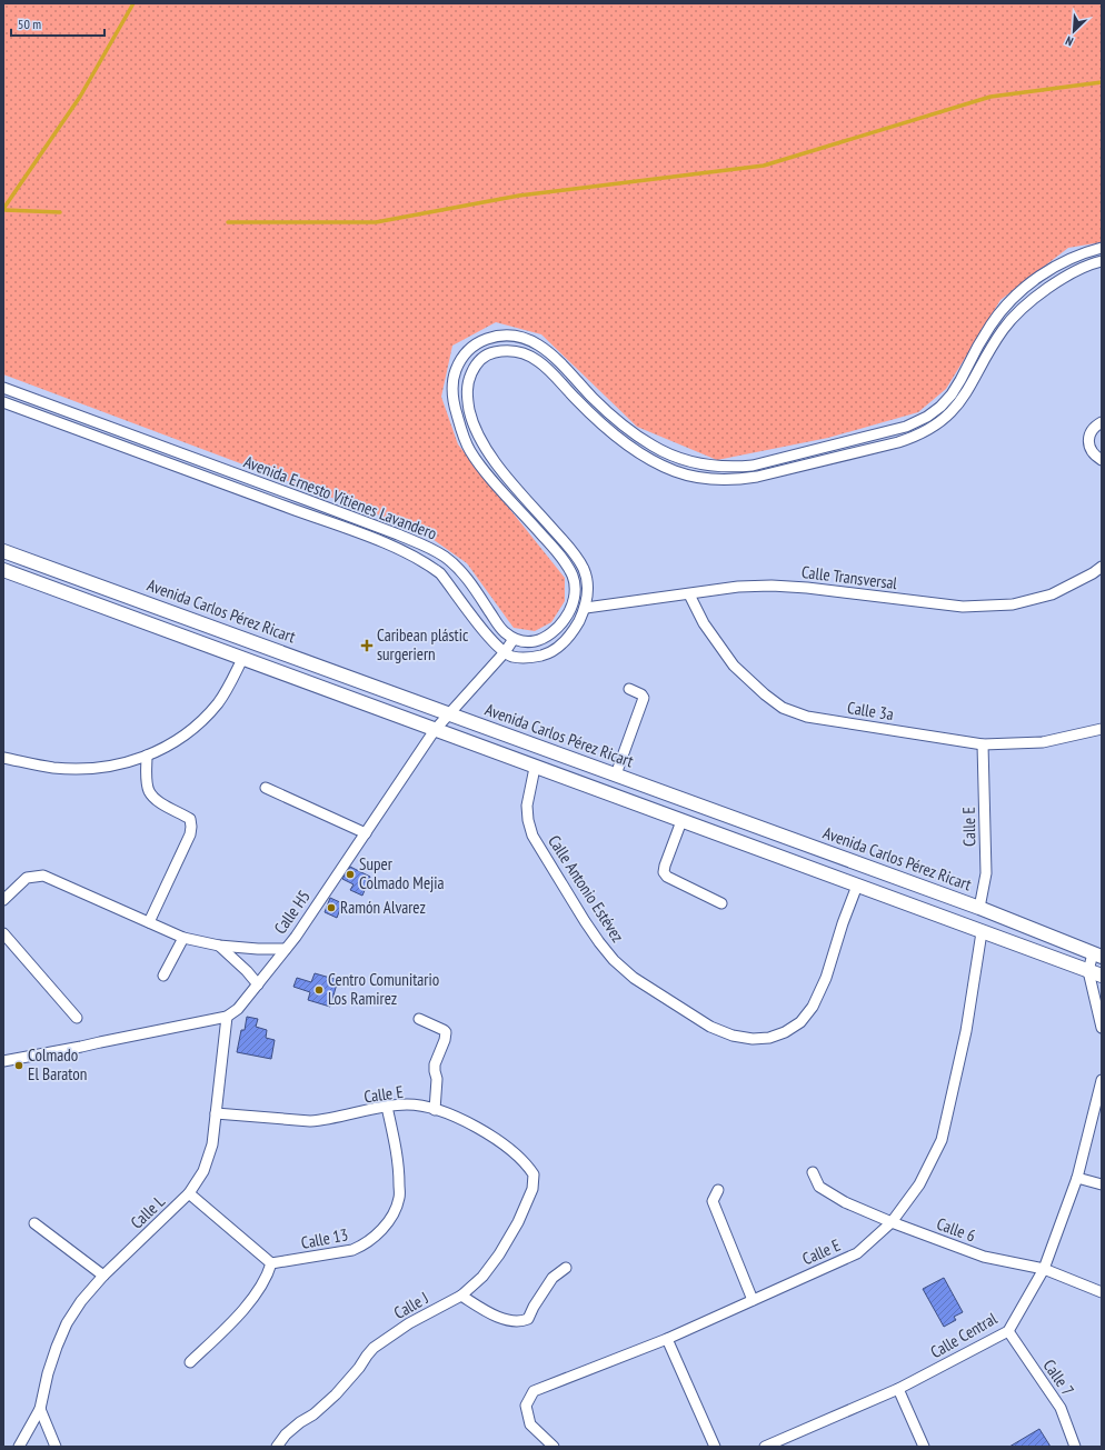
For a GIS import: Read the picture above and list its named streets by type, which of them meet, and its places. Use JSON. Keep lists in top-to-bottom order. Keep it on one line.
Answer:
{"streets":{"main road":["Avenida Carlos Pérez Ricart"],"street":["Avenida Ernesto Vitienes Lavandero","Calle Transversal","Calle 3a","Calle E","Calle Antonio Estévez","Calle H5","Calle L","Calle 6","Calle 13","Calle J","Calle Central","Calle 7"]},"crossings":[["Avenida Ernesto Vitienes Lavandero","Calle Transversal"],["Avenida Ernesto Vitienes Lavandero","Calle H5"],["Calle Transversal","Calle 3a"],["Avenida Carlos Pérez Ricart","Calle E"],["Avenida Carlos Pérez Ricart","Calle H5"],["Calle 3a","Calle E"],["Calle E","Calle L"],["Calle E","Calle 6"],["Calle E","Calle 13"],["Calle E","Calle J"],["Calle H5","Calle L"],["Calle 6","Calle Central"],["Calle Central","Calle 7"]],"places":{"health":["Caribean plástic surgeriern"],"other":["Super Colmado Mejia","Ramón Alvarez","Centro Comunitario Los Ramirez","Colmado El Baraton"]},"scale_bar":"50 m","north":"bottom left"}
